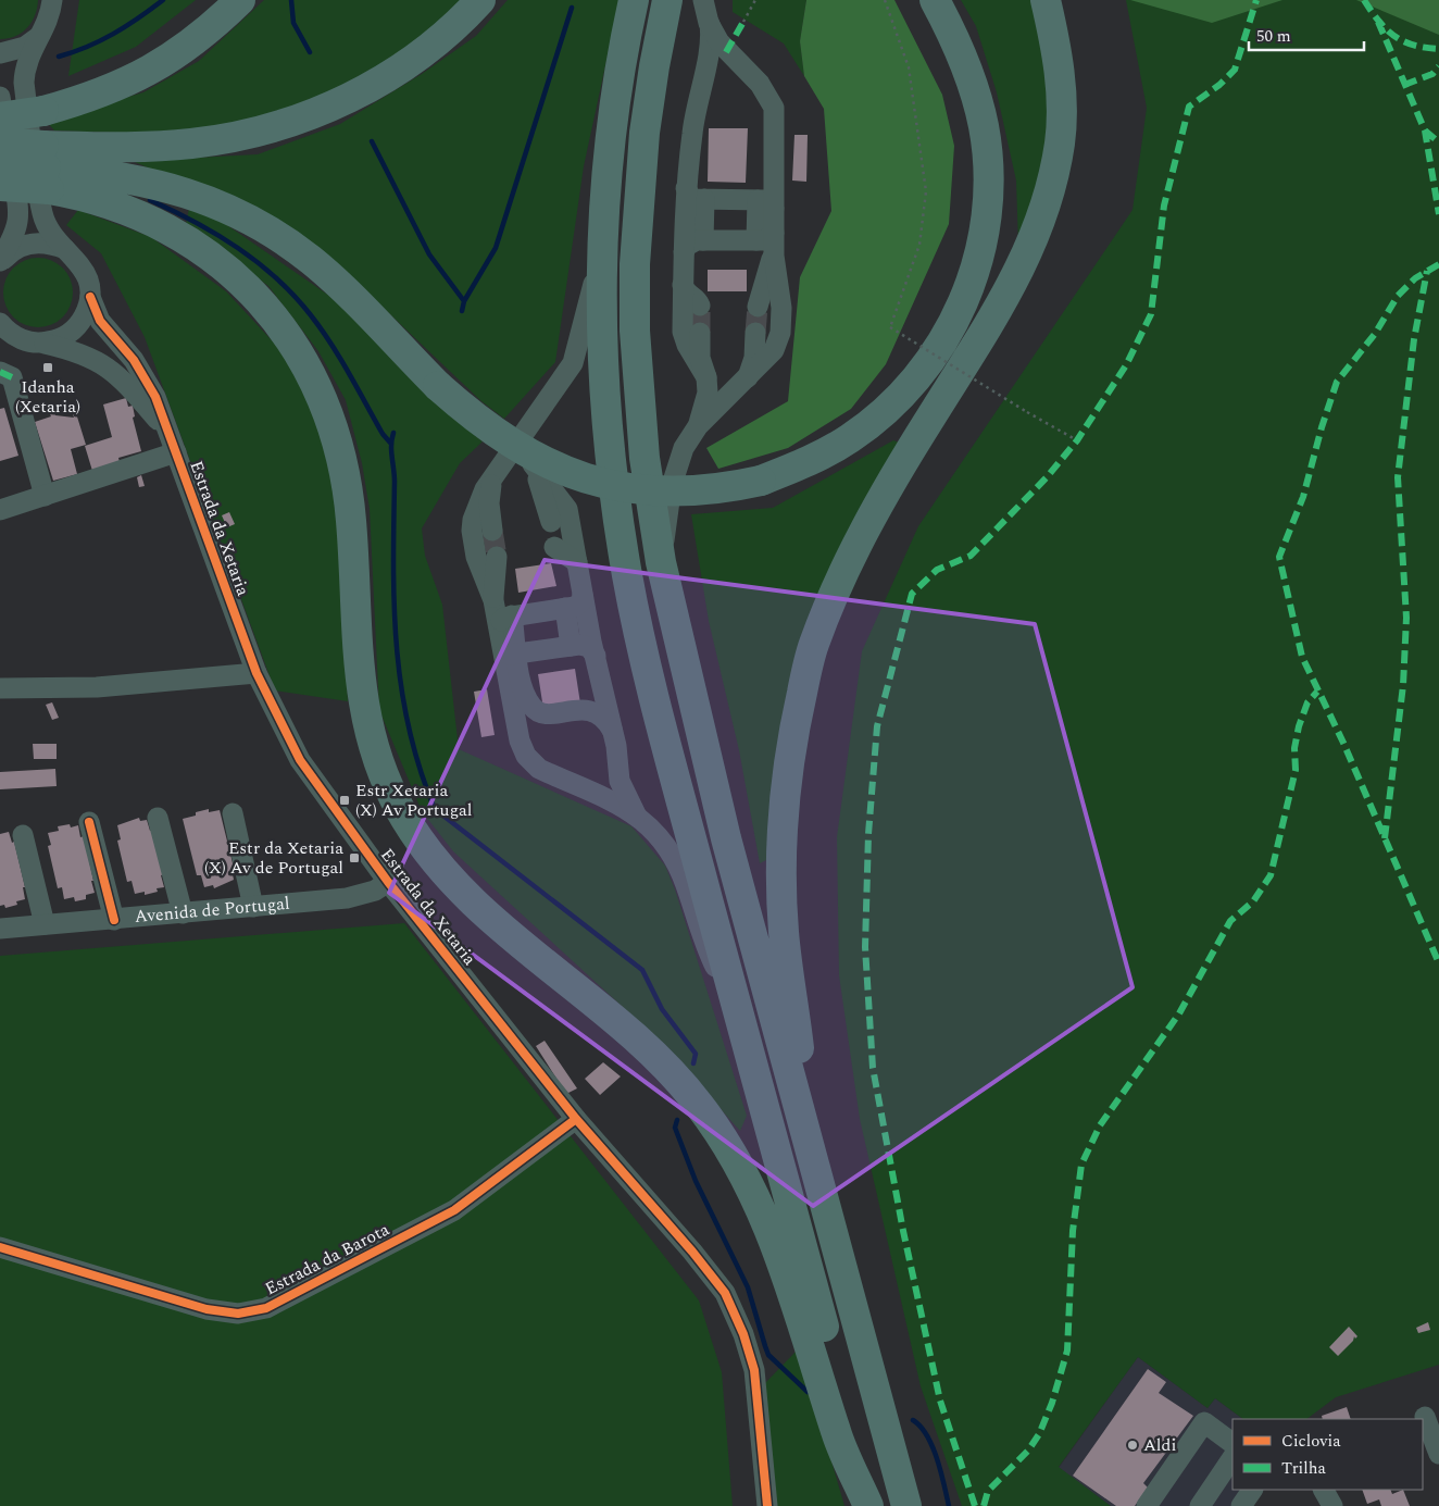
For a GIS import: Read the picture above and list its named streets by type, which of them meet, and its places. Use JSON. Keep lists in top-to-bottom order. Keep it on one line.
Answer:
{"streets":{"street":["Estrada da Xetaria","Avenida de Portugal","Estrada da Barota"]},"crossings":[["Estrada da Xetaria","Avenida de Portugal"],["Estrada da Xetaria","Estrada da Barota"]],"places":{"transit":["Idanha (Xetaria)","Estr Xetaria (X) Av Portugal","Estr da Xetaria (X) Av de Portugal"],"other":["Aldi"]},"legend":["Ciclovia","Trilha"],"scale_bar":"50 m"}
